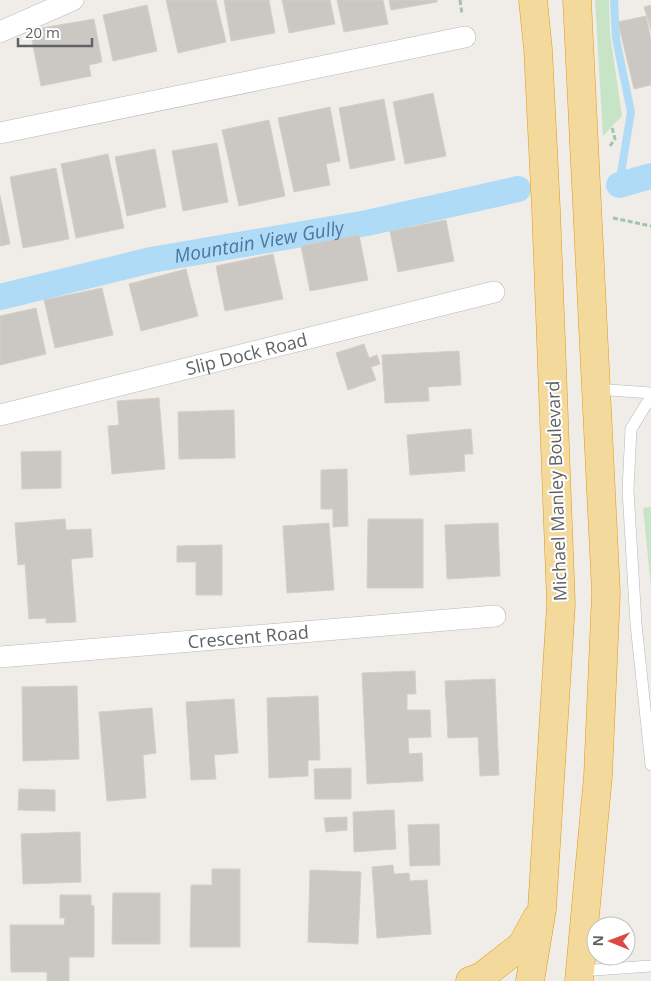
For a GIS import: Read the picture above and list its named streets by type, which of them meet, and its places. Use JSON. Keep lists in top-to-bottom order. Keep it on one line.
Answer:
{"streets":{"highway":["Michael Manley Boulevard"],"street":["Slip Dock Road","Crescent Road"]},"water":["Mountain View Gully"],"scale_bar":"20 m","north":"left"}
